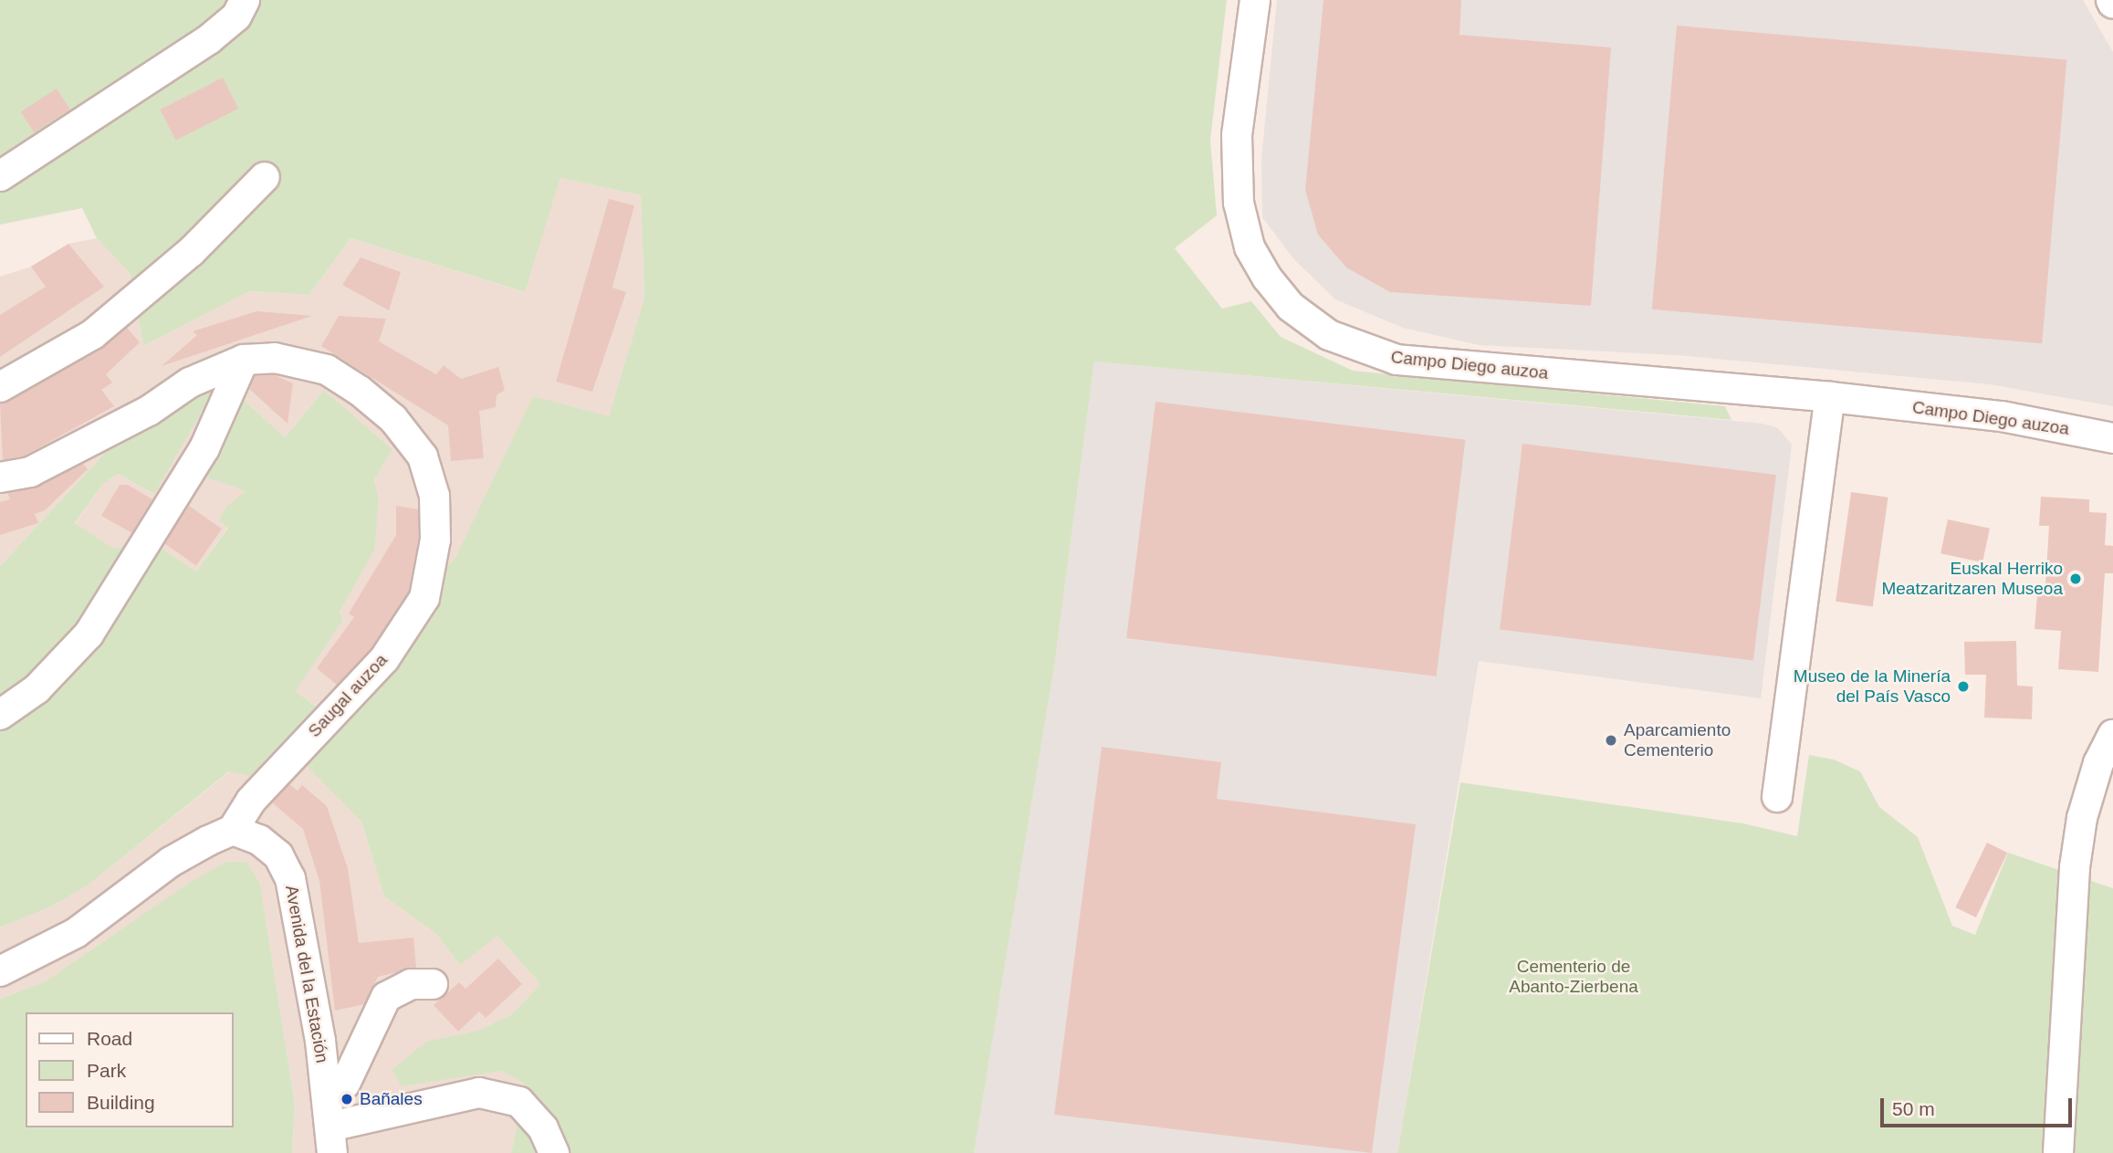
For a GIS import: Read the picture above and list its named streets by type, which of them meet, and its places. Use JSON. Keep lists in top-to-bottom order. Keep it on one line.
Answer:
{"streets":{"street":["Campo Diego auzoa","Saugal auzoa","Avenida del la Estación"]},"crossings":[["Saugal auzoa","Avenida del la Estación"]],"parks":["Cementerio de Abanto-Zierbena"],"places":["Euskal Herriko Meatzaritzaren Museoa","Museo de la Minería del País Vasco","Aparcamiento Cementerio","Bañales"],"legend":["Road","Park","Building"],"scale_bar":"50 m"}
